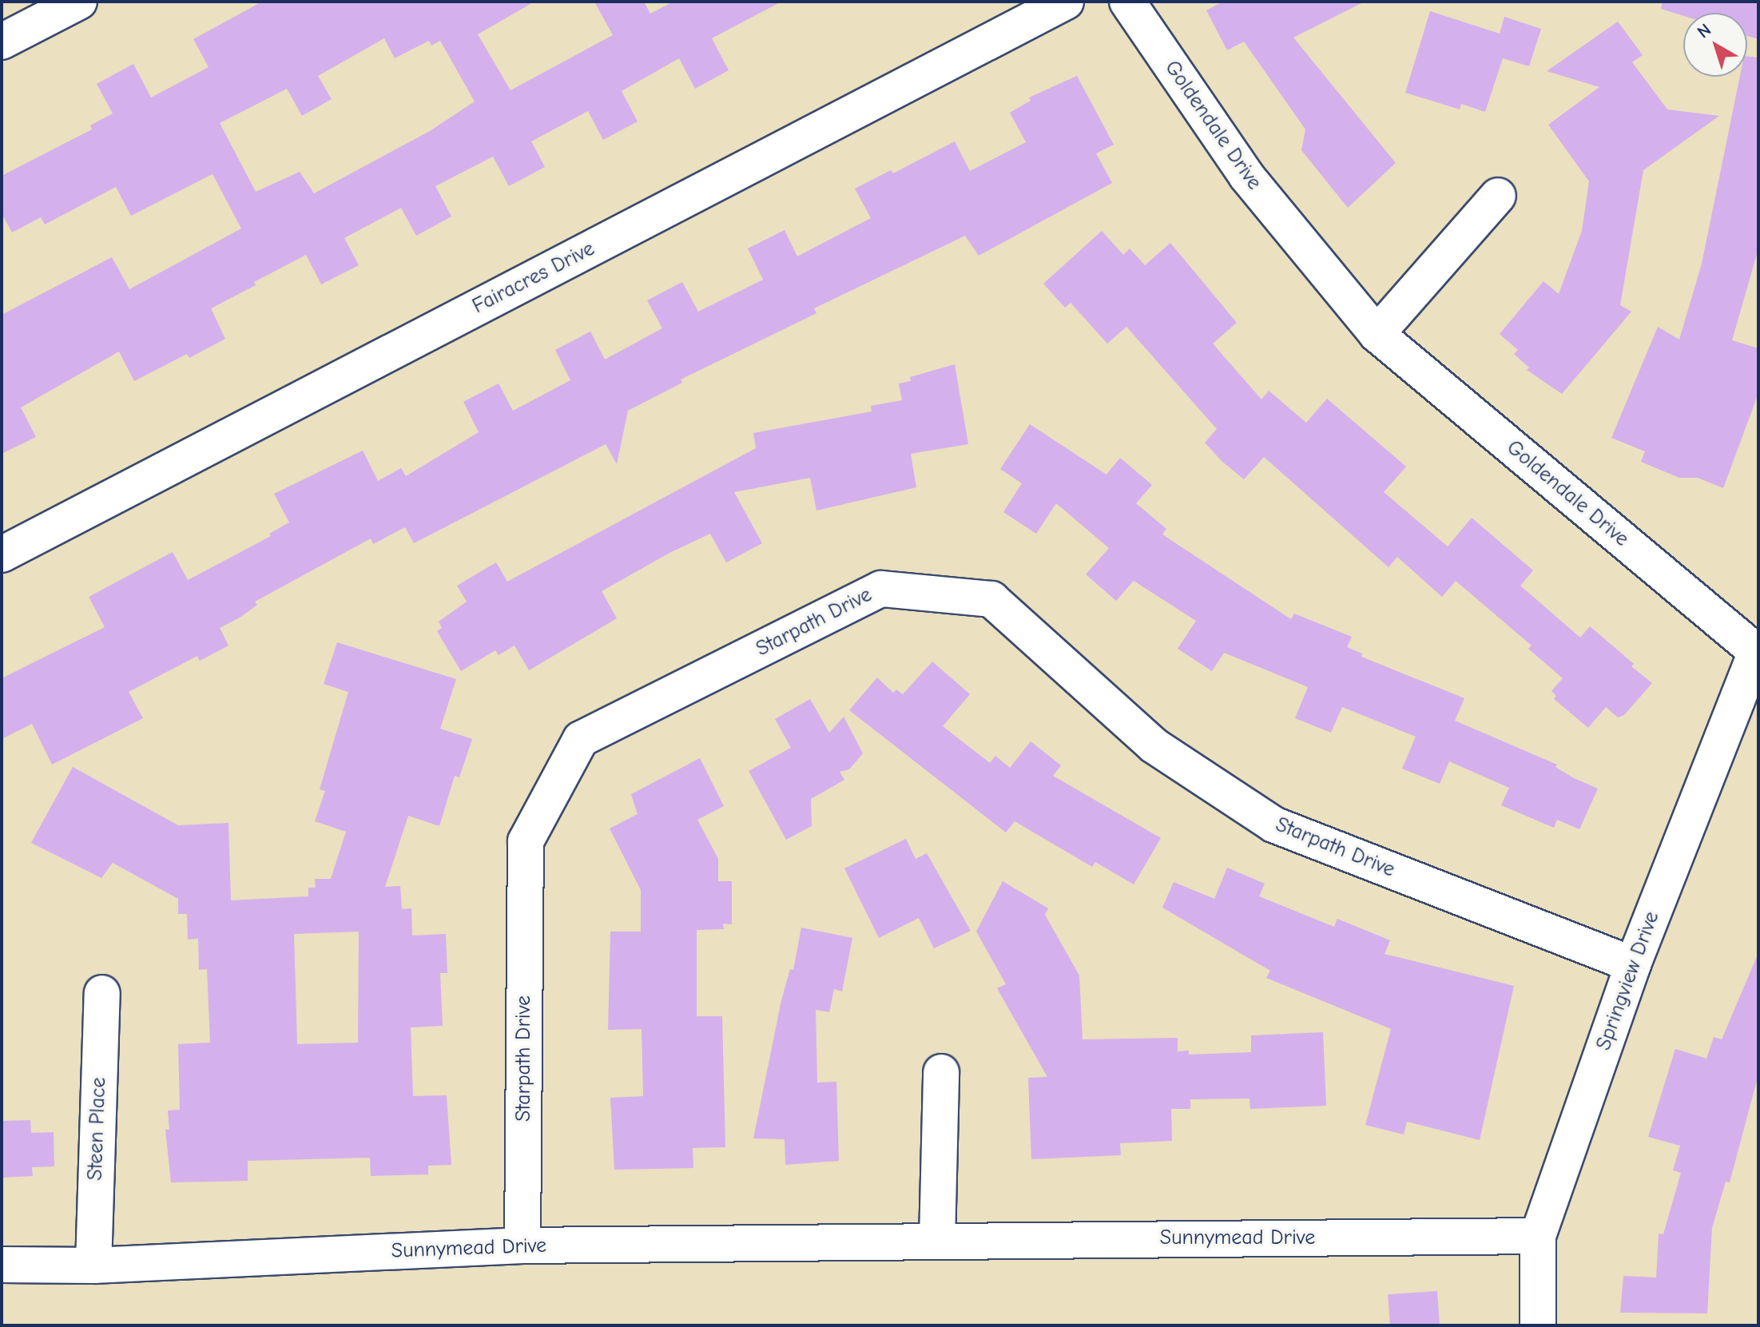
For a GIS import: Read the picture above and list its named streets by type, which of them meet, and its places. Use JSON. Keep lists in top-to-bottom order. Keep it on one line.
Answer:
{"streets":{"street":["Goldendale Drive","Fairacres Drive","Starpath Drive","Springview Drive","Steen Place","Sunnymead Drive"]},"crossings":[["Goldendale Drive","Springview Drive"],["Starpath Drive","Springview Drive"],["Starpath Drive","Sunnymead Drive"],["Springview Drive","Sunnymead Drive"],["Steen Place","Sunnymead Drive"]],"north":"top left"}
